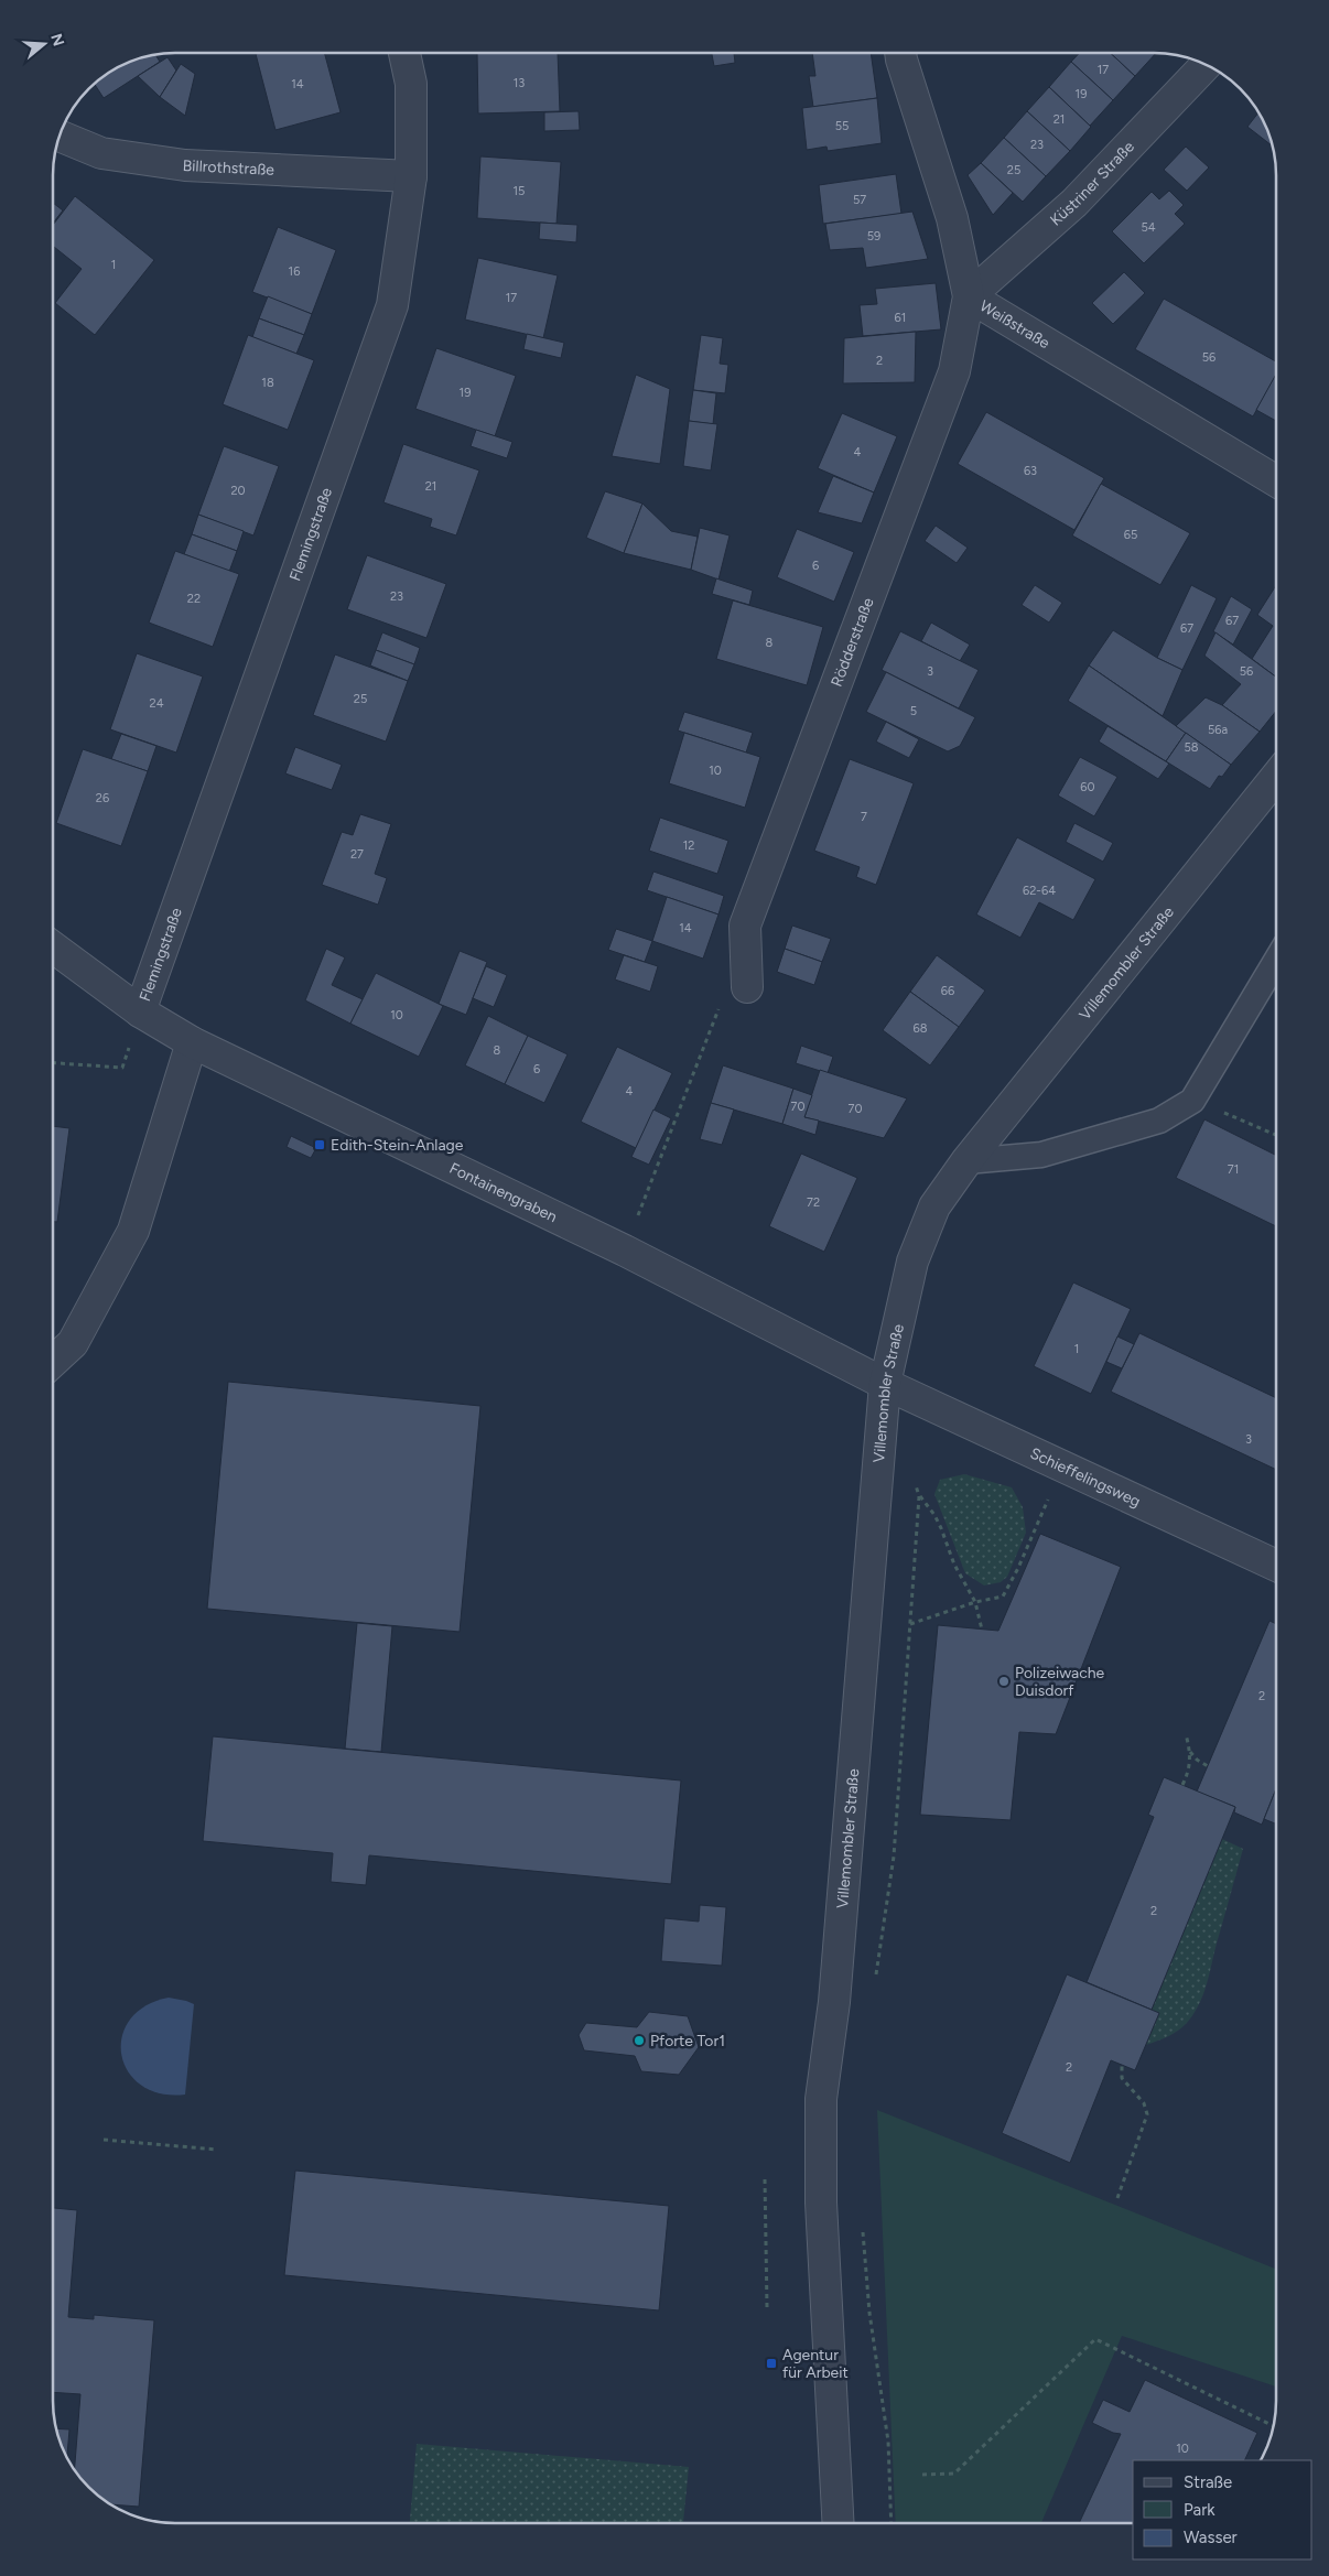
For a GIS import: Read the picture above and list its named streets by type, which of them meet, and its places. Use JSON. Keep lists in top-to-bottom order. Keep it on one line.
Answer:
{"streets":{"street":["Billrothstraße","Küstriner Straße","Weißstraße","Flemingstraße","Rödderstraße","Villemombler Straße","Fontainengraben","Schieffelingsweg"]},"crossings":[["Billrothstraße","Flemingstraße"],["Küstriner Straße","Weißstraße"],["Küstriner Straße","Rödderstraße"],["Weißstraße","Rödderstraße"],["Flemingstraße","Fontainengraben"],["Villemombler Straße","Fontainengraben"],["Villemombler Straße","Schieffelingsweg"],["Fontainengraben","Schieffelingsweg"]],"places":{"transit":["Edith-Stein-Anlage","Agentur für Arbeit"],"other":["Polizeiwache Duisdorf","Pforte Tor1"]},"house_numbers":["17","13","14","19","21","55","23","25","15","57","54","59","1","16","17","61","56","2","18","19","4","63","21","20","65","6","23","22","67","67","8","3","56","25","24","5","56a","58","10","60","26","7","12","27","62-64","14","66","10","68","8","6","4","70","70","71","72","1","3","2","2","2","10"],"legend":["Straße","Park","Wasser"],"north":"right"}
